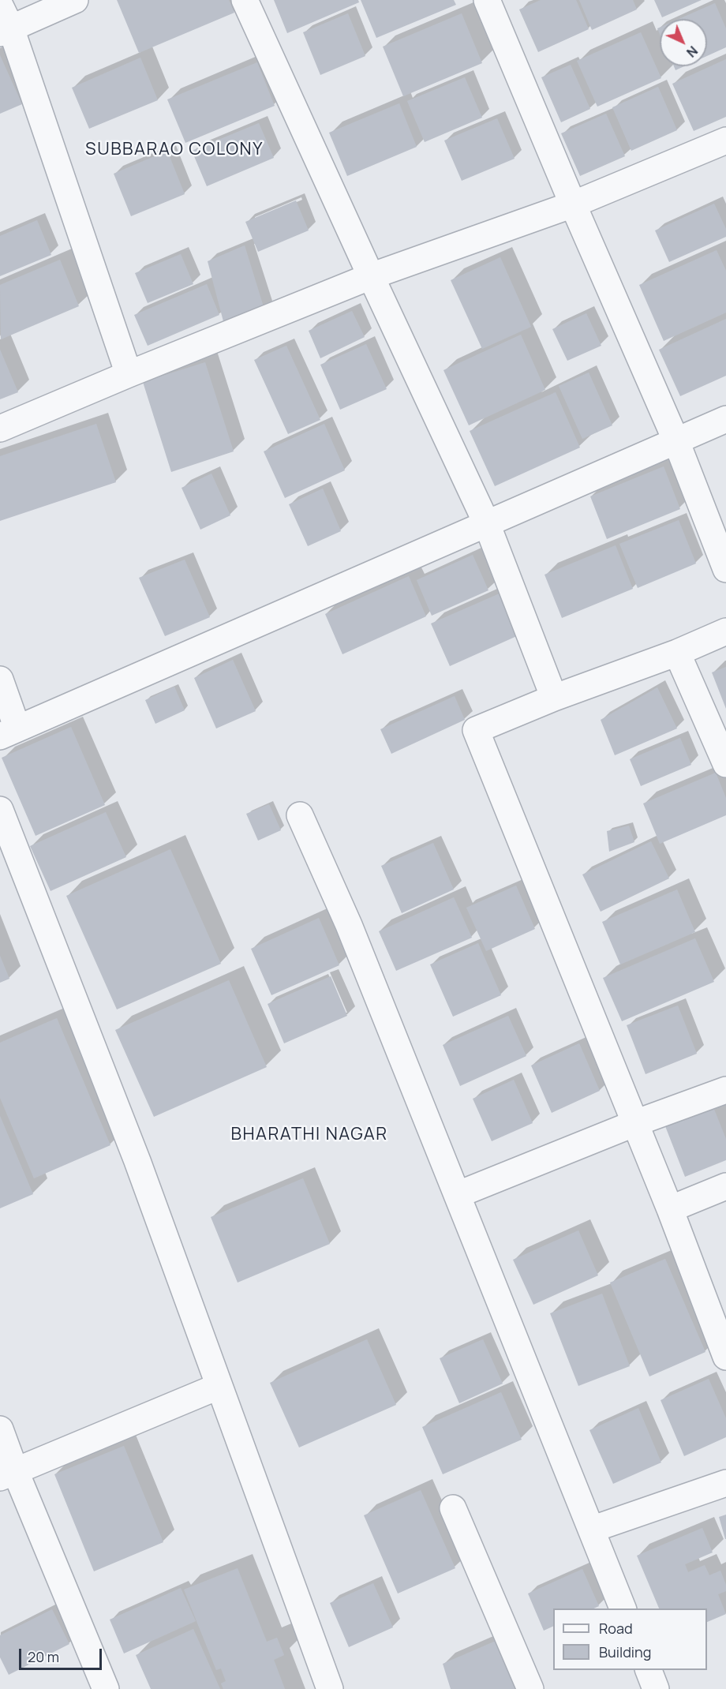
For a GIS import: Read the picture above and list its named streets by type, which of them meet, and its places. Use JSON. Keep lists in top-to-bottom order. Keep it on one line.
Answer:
{"districts":["SUBBARAO COLONY","BHARATHI NAGAR"],"legend":["Road","Building"],"scale_bar":"20 m","north":"bottom right"}
